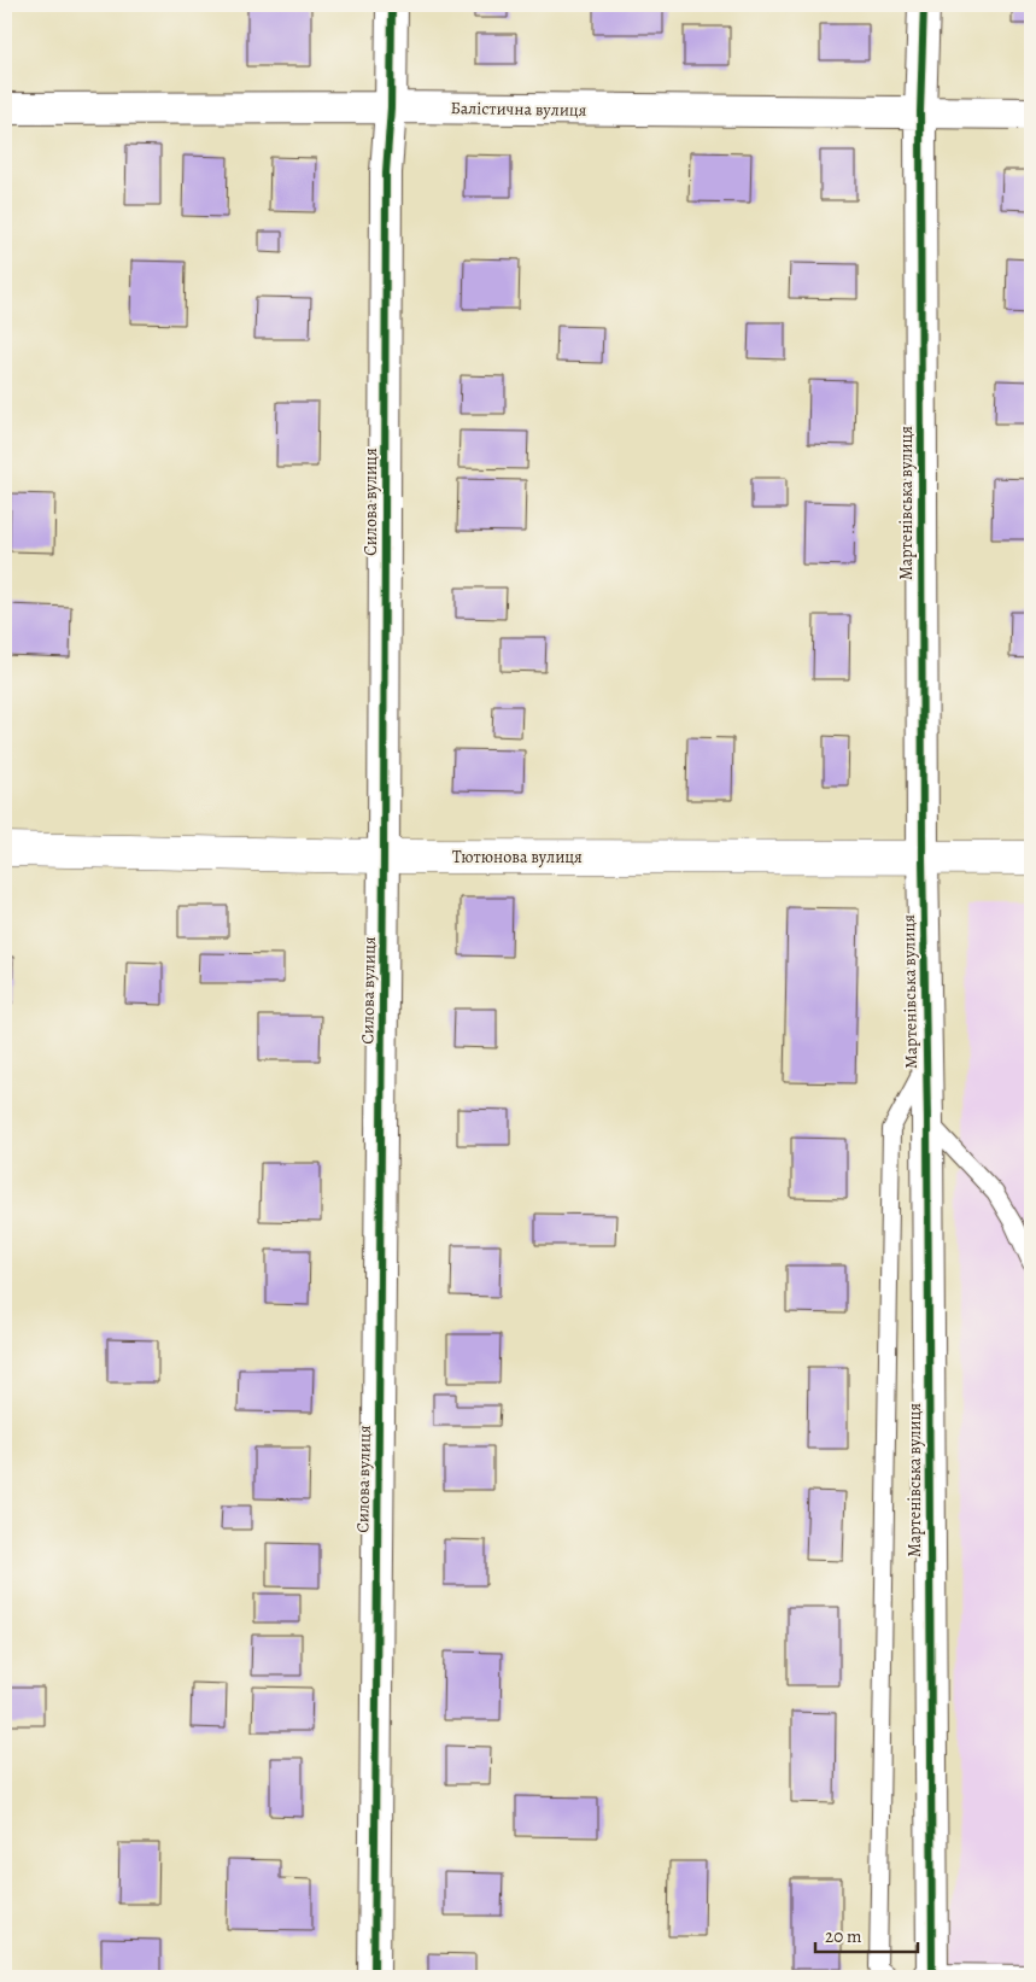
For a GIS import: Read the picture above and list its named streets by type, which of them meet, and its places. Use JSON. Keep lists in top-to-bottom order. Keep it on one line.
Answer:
{"streets":{"street":["Балістична вулиця","Силова вулиця","Мартенівська вулиця","Тютюнова вулиця"]},"crossings":[["Балістична вулиця","Силова вулиця"],["Балістична вулиця","Мартенівська вулиця"],["Силова вулиця","Тютюнова вулиця"],["Мартенівська вулиця","Тютюнова вулиця"]],"scale_bar":"20 m"}
